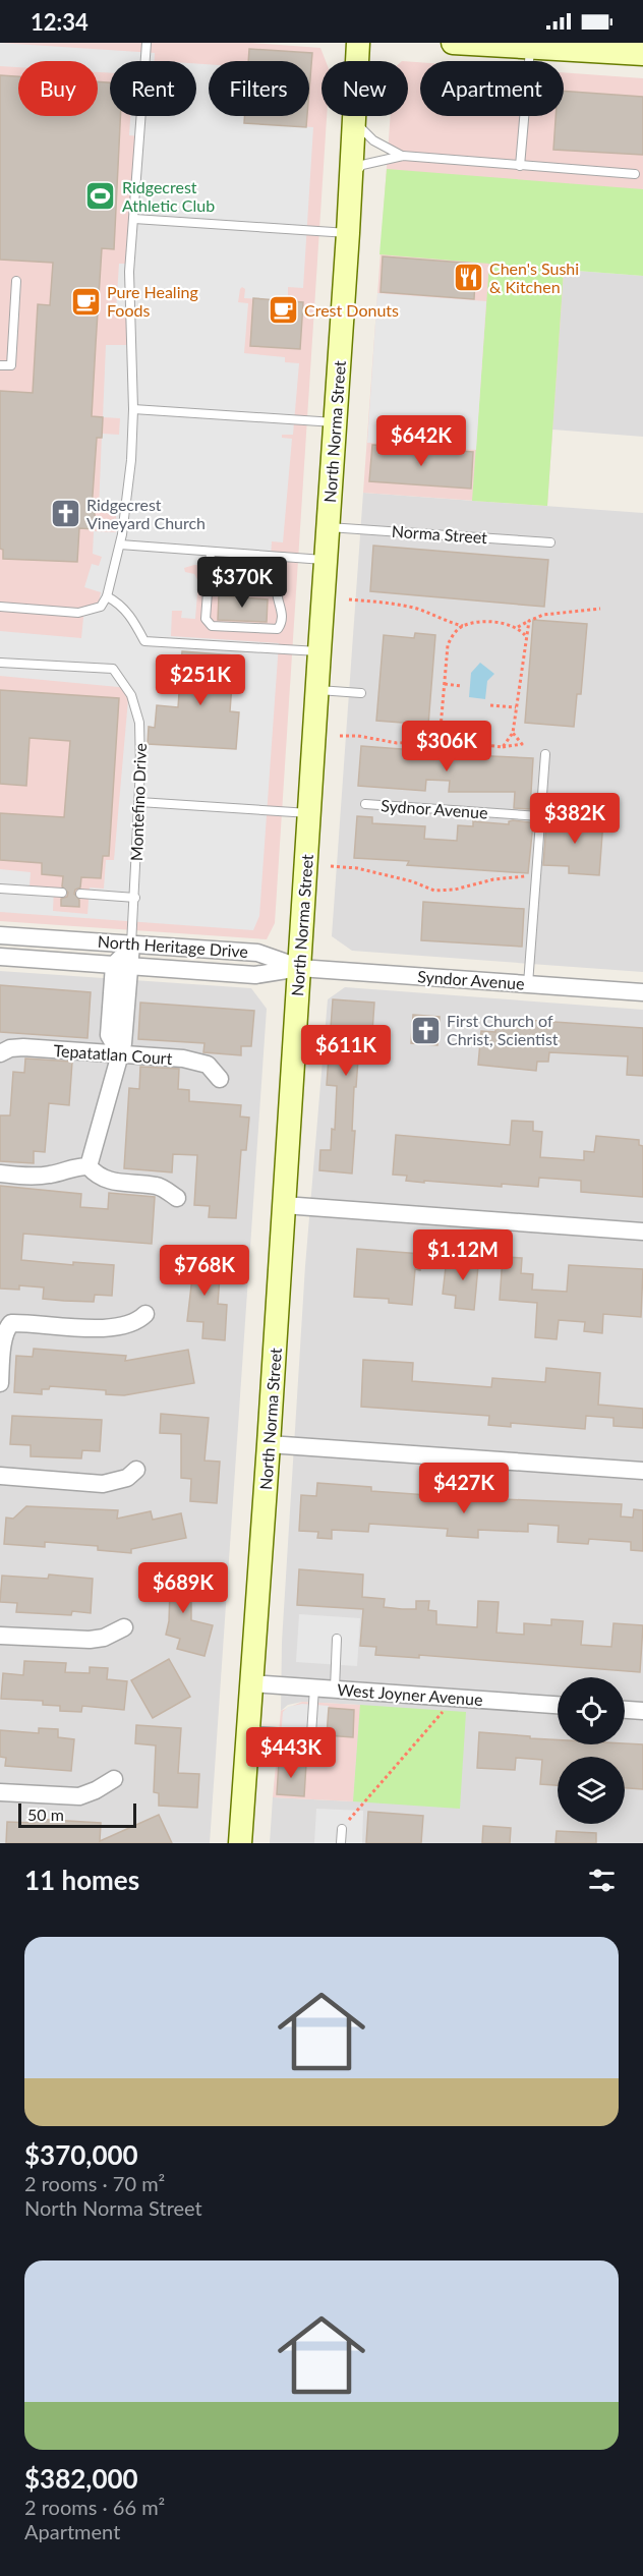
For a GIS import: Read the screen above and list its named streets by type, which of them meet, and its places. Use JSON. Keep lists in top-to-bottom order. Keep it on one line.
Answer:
{"streets":{"street":["North Norma Street","North Heritage Drive","Syndor Avenue","Tepatatlan Court","West Joyner Avenue"],"lane":["Norma Street","Montefino Drive","Sydnor Avenue"]},"crossings":[["North Norma Street","Norma Street"],["North Norma Street","North Heritage Drive"],["North Norma Street","Syndor Avenue"],["North Norma Street","West Joyner Avenue"],["Montefino Drive","North Heritage Drive"],["North Heritage Drive","Syndor Avenue"]],"places":{"sports":["Ridgecrest Athletic Club"],"restaurant":["Chen's Sushi & Kitchen"],"cafe":["Pure Healing Foods","Crest Donuts"],"church":["Ridgecrest Vineyard Church","First Church of Christ, Scientist"]},"scale_bar":"50 m","page":{"status":"12:34","chip":["Buy","Rent","Filters","New","Apartment"],"price":["$642K","$370K","$251K","$306K","$382K","$611K","$1.12M","$768K","$427K","$689K","$443K"],"scale":"50 m","heading":"11 homes","list":[{"name":"$370,000","note":"2 rooms · 70 m² · North Norma Street"},{"name":"$382,000","note":"2 rooms · 66 m² · Apartment"}]}}
